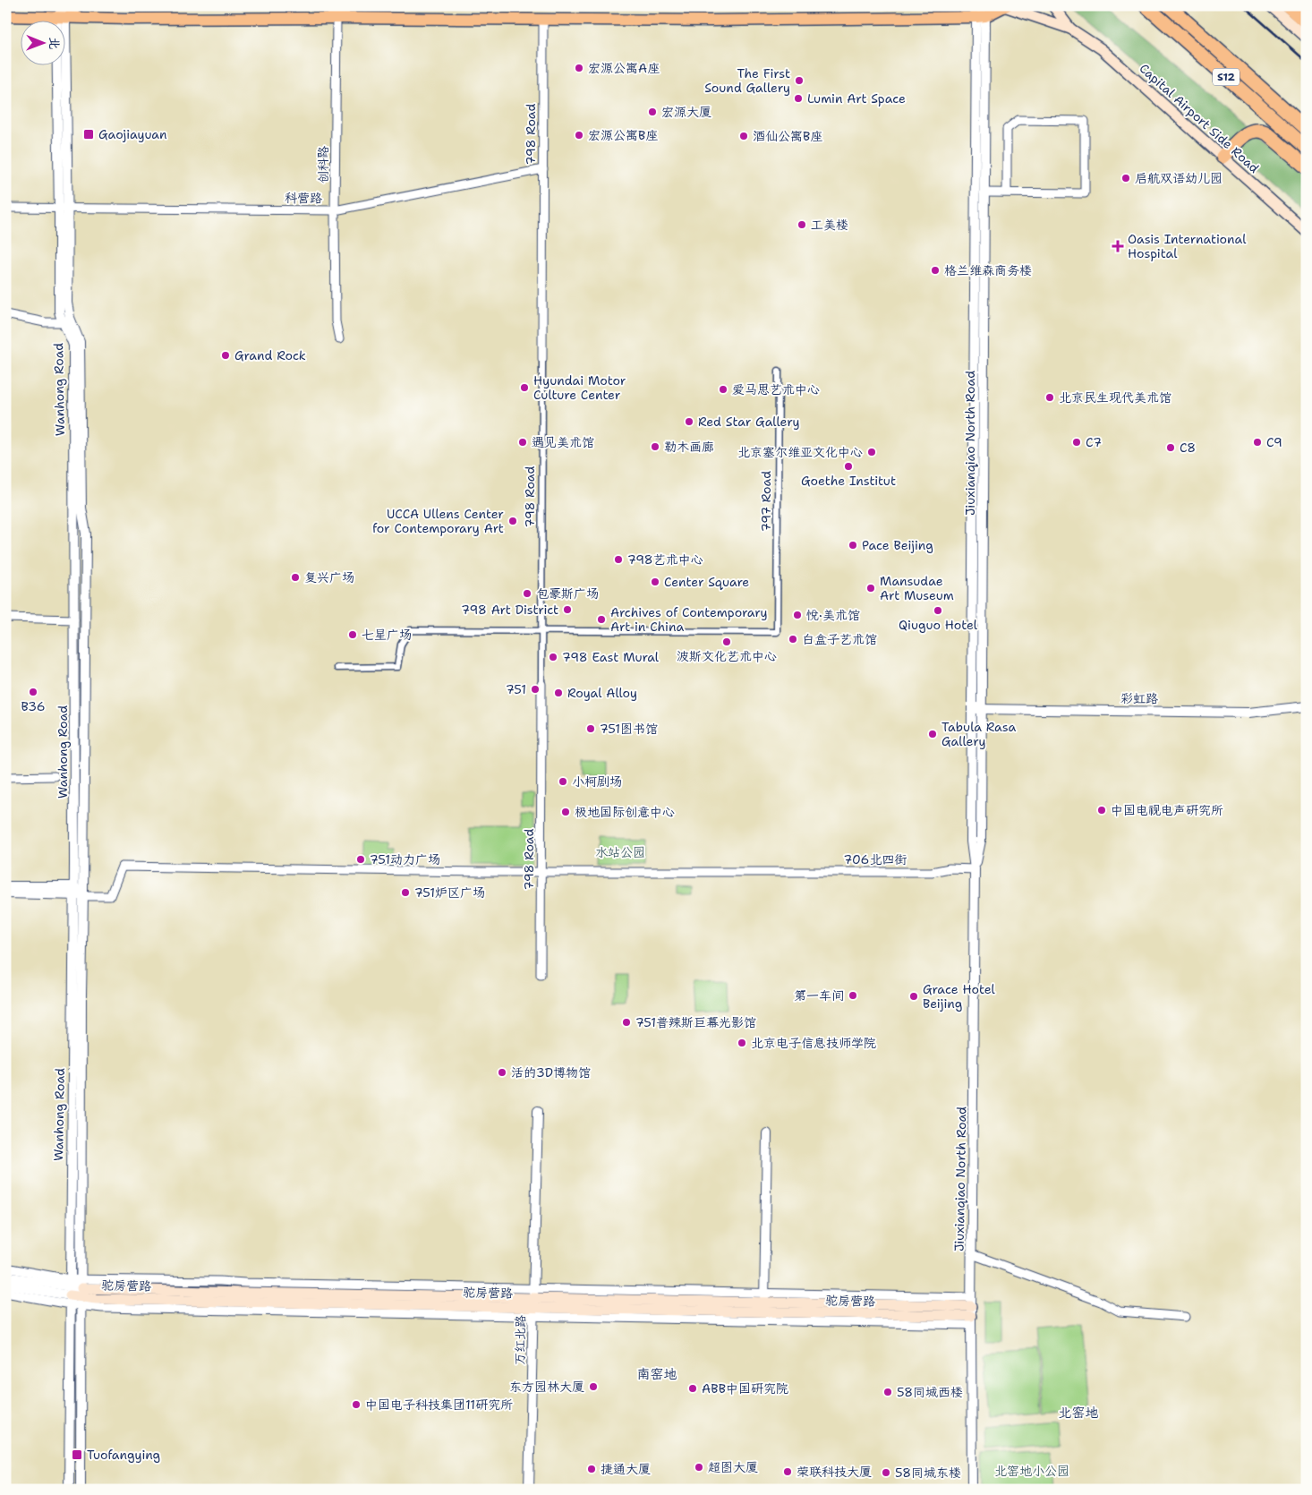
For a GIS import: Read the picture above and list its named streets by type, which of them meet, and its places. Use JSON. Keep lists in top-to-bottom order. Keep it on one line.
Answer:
{"streets":{"highway":["S12"],"main road":["Capital Airport Side Road","驼房营路"],"street":["798 Road","创科路","科营路","Wanhong Road","Jiuxianqiao North Road","797 Road","彩虹路","706北四街","万红北路"]},"crossings":[["798 Road","科营路"],["798 Road","797 Road"],["798 Road","706北四街"],["创科路","科营路"],["科营路","Wanhong Road"],["Wanhong Road","706北四街"],["Wanhong Road","驼房营路"],["Jiuxianqiao North Road","彩虹路"],["Jiuxianqiao North Road","706北四街"],["Jiuxianqiao North Road","驼房营路"],["驼房营路","万红北路"]],"districts":["南窑地","北窑地"],"parks":["水站公园","北窑地小公园"],"places":{"other":["宏源公寓A座","The First Sound Gallery","Lumin Art Space","宏源大厦","宏源公寓B座","酒仙公寓B座","启航双语幼儿园","工美楼","格兰维森商务楼","Grand Rock","Hyundai Motor Culture Center","爱马思艺术中心","北京民生现代美术馆","Red Star Gallery","遇见美术馆","C7","C9","勒木画廊","C8","北京塞尔维亚文化中心","Goethe Institut","UCCA Ullens Center for Contemporary Art","Pace Beijing","798艺术中心","复兴广场","Center Square","Mansudae Art Museum","包豪斯广场","798 Art District","Qiuguo Hotel","悦·美术馆","Archives of Contemporary Art in China","七星广场","白盒子艺术馆","波斯文化艺术中心","798 East Mural","751","B36","Royal Alloy","751图书馆","Tabula Rasa Gallery","小柯剧场","中国电视电声研究所","极地国际创意中心","751动力广场","751炉区广场","第一车间","Grace Hotel Beijing","751普辣斯巨幕光影馆","北京电子信息技师学院","活的3D博物馆","东方园林大厦","ABB中国研究院","58同城西楼","中国电子科技集团11研究所","超图大厦","捷通大厦","荣联科技大厦","58同城东楼"],"transit":["Gaojiayuan","Tuofangying"],"health":["Oasis International Hospital"]},"north":"right"}
